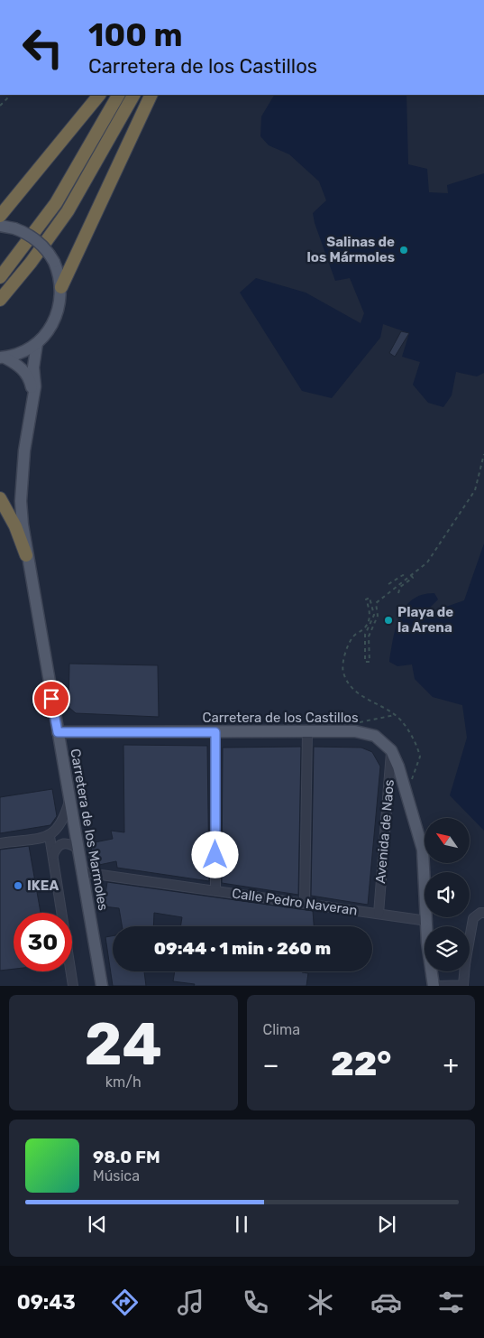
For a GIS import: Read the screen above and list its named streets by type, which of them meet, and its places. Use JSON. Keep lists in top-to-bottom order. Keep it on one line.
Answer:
{"streets":{"main road":["Carretera de los Castillos","Carretera de los Marmoles"],"street":["Avenida de Naos","Calle Pedro Naveran"]},"crossings":[["Carretera de los Castillos","Carretera de los Marmoles"],["Carretera de los Castillos","Avenida de Naos"],["Carretera de los Castillos","Calle Pedro Naveran"],["Carretera de los Marmoles","Calle Pedro Naveran"],["Avenida de Naos","Calle Pedro Naveran"]],"places":["Salinas de los Mármoles","Playa de la Arena","IKEA"],"north":"top left","page":{"turn":["100 m","Carretera de los Castillos"],"limit":"30","trip":"09:44 · 1 min · 260 m","tile":[["24","km/h"],"Clima"],"heat":["−","22°","+"],"song":["98.0 FM","Música"],"tabs":"09:43"}}
